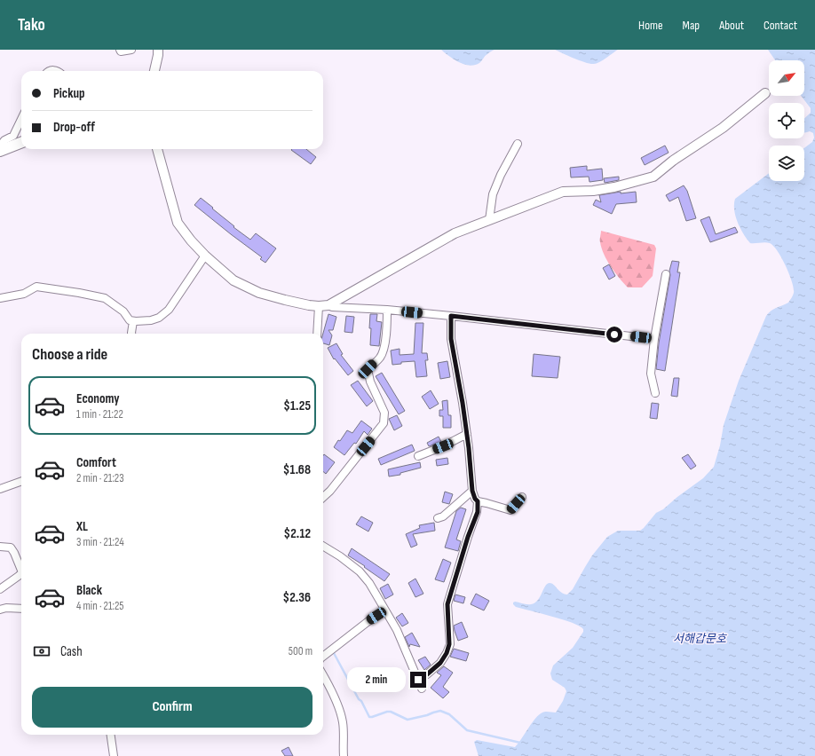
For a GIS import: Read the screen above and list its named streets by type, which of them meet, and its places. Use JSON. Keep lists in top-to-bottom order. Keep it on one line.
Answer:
{"water":["서해갑문호"],"north":"top right","page":{"header":"Tako","nav":["Home","Map","About","Contact"],"banner":["Pickup","Drop-off"],"heading":"Choose a ride","list":[{"name":"Economy","note":"1 min · 21:22","value":"$1.25"},{"name":"Comfort","note":"2 min · 21:23","value":"$1.68"},{"name":"XL","note":"3 min · 21:24","value":"$2.12"},{"name":"Black","note":"4 min · 21:25","value":"$2.36"}],"pay":["Cash","500 m"],"bubble":"2 min","buttons":"Confirm"}}
